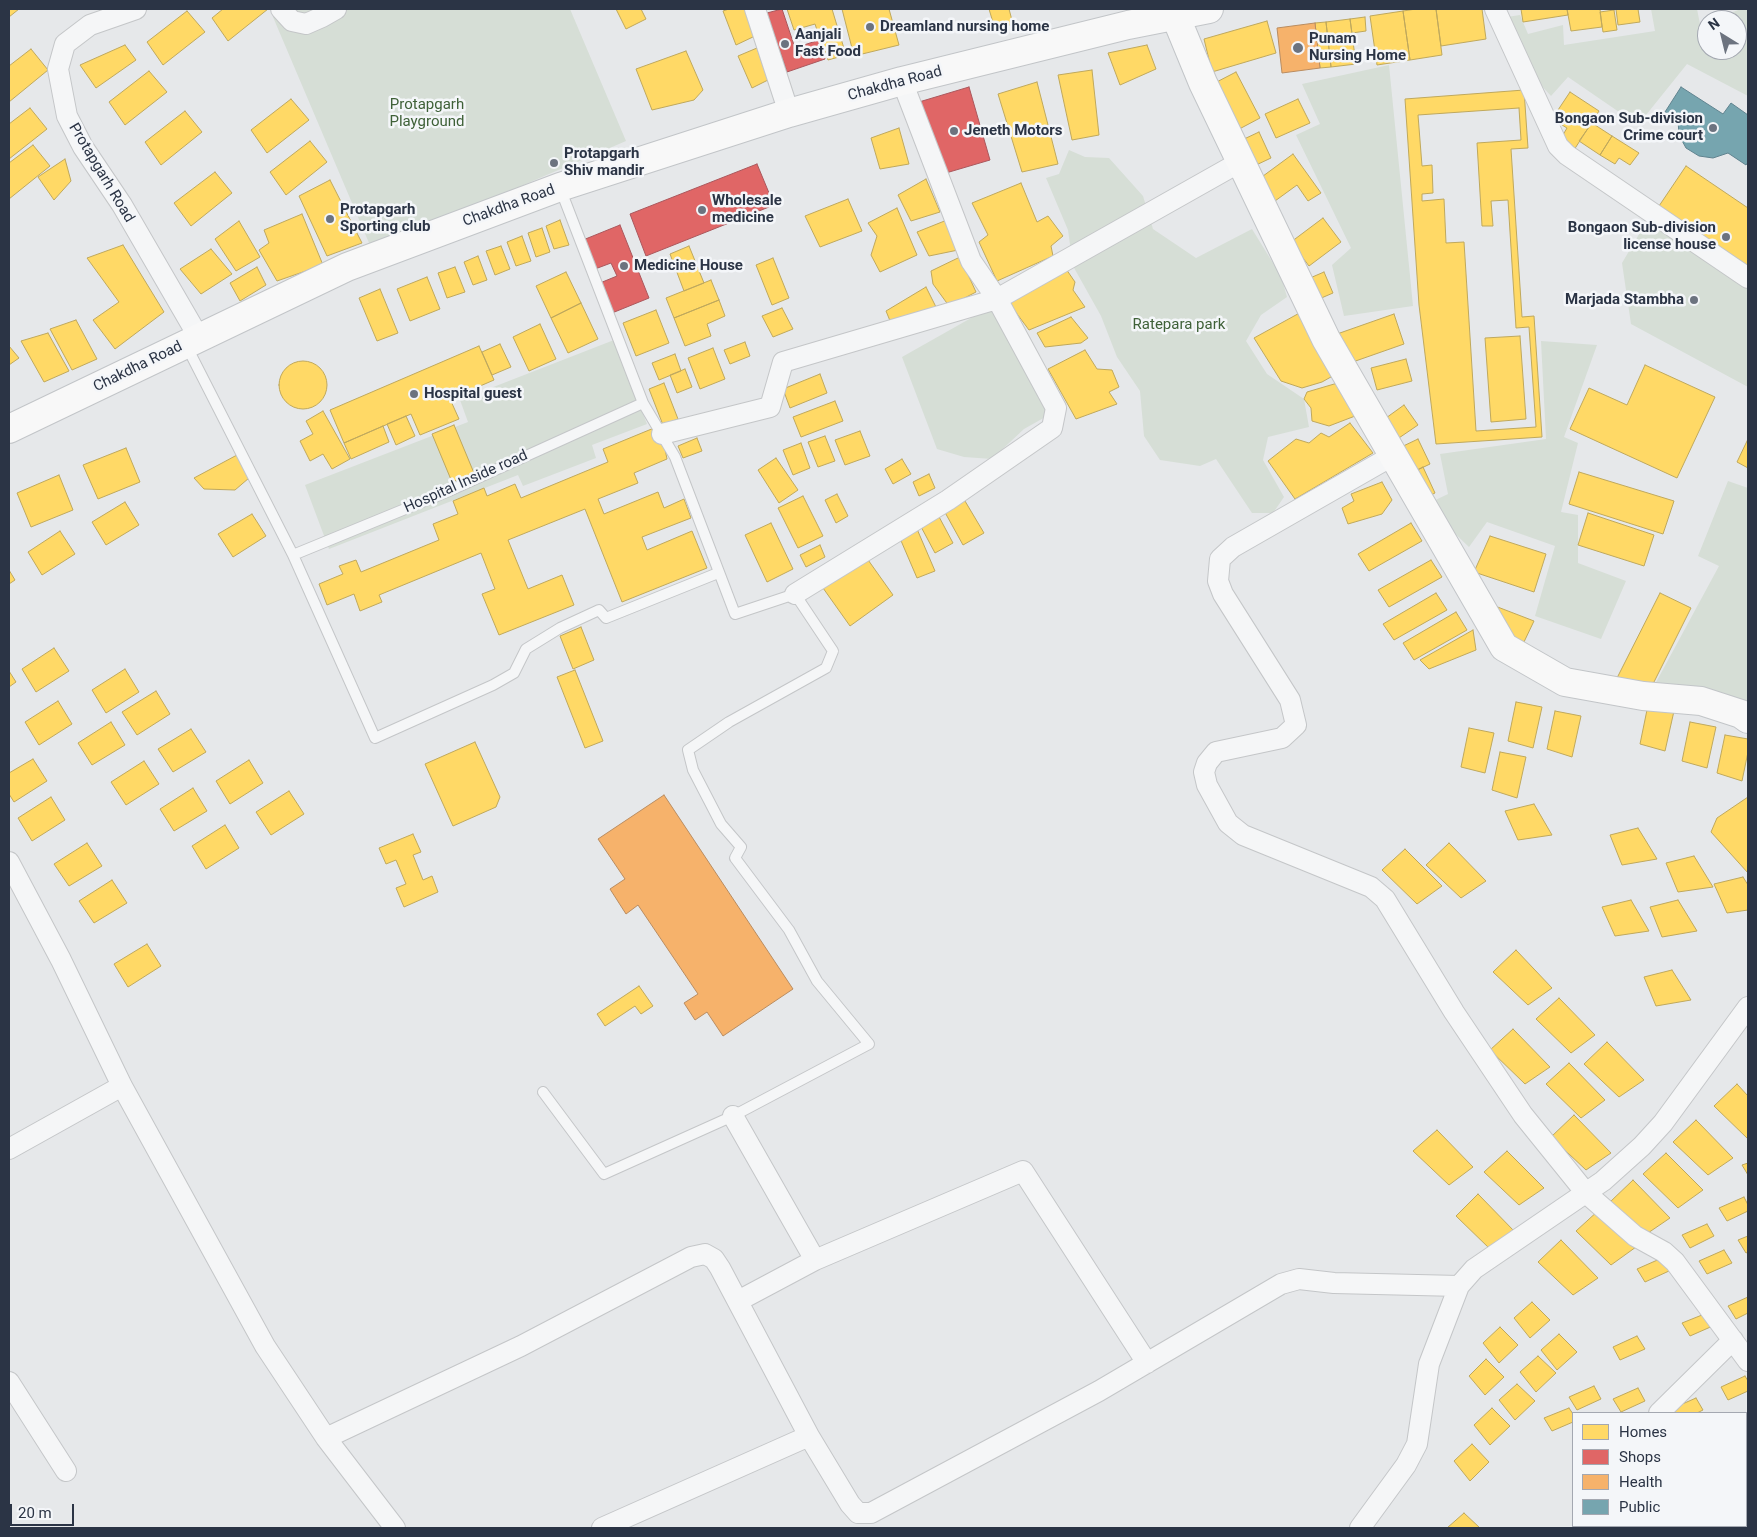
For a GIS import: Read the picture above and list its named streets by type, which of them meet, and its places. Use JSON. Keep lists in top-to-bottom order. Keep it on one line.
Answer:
{"streets":{"main road":["Chakdha Road"],"street":["Protapgarh Road"],"lane":["Hospital Inside road"]},"crossings":[["Chakdha Road","Protapgarh Road"]],"parks":["Protapgarh Playground","Ratepara park"],"places":["Dreamland nursing home","Aanjali Fast Food","Punam Nursing Home","Bongaon Sub-division Crime court","Jeneth Motors","Protapgarh Shiv mandir","Wholesale medicine","Protapgarh Sporting club","Bongaon Sub-division license house","Medicine House","Marjada Stambha","Hospital guest"],"legend":["Homes","Shops","Health","Public"],"scale_bar":"20 m","north":"top left"}
